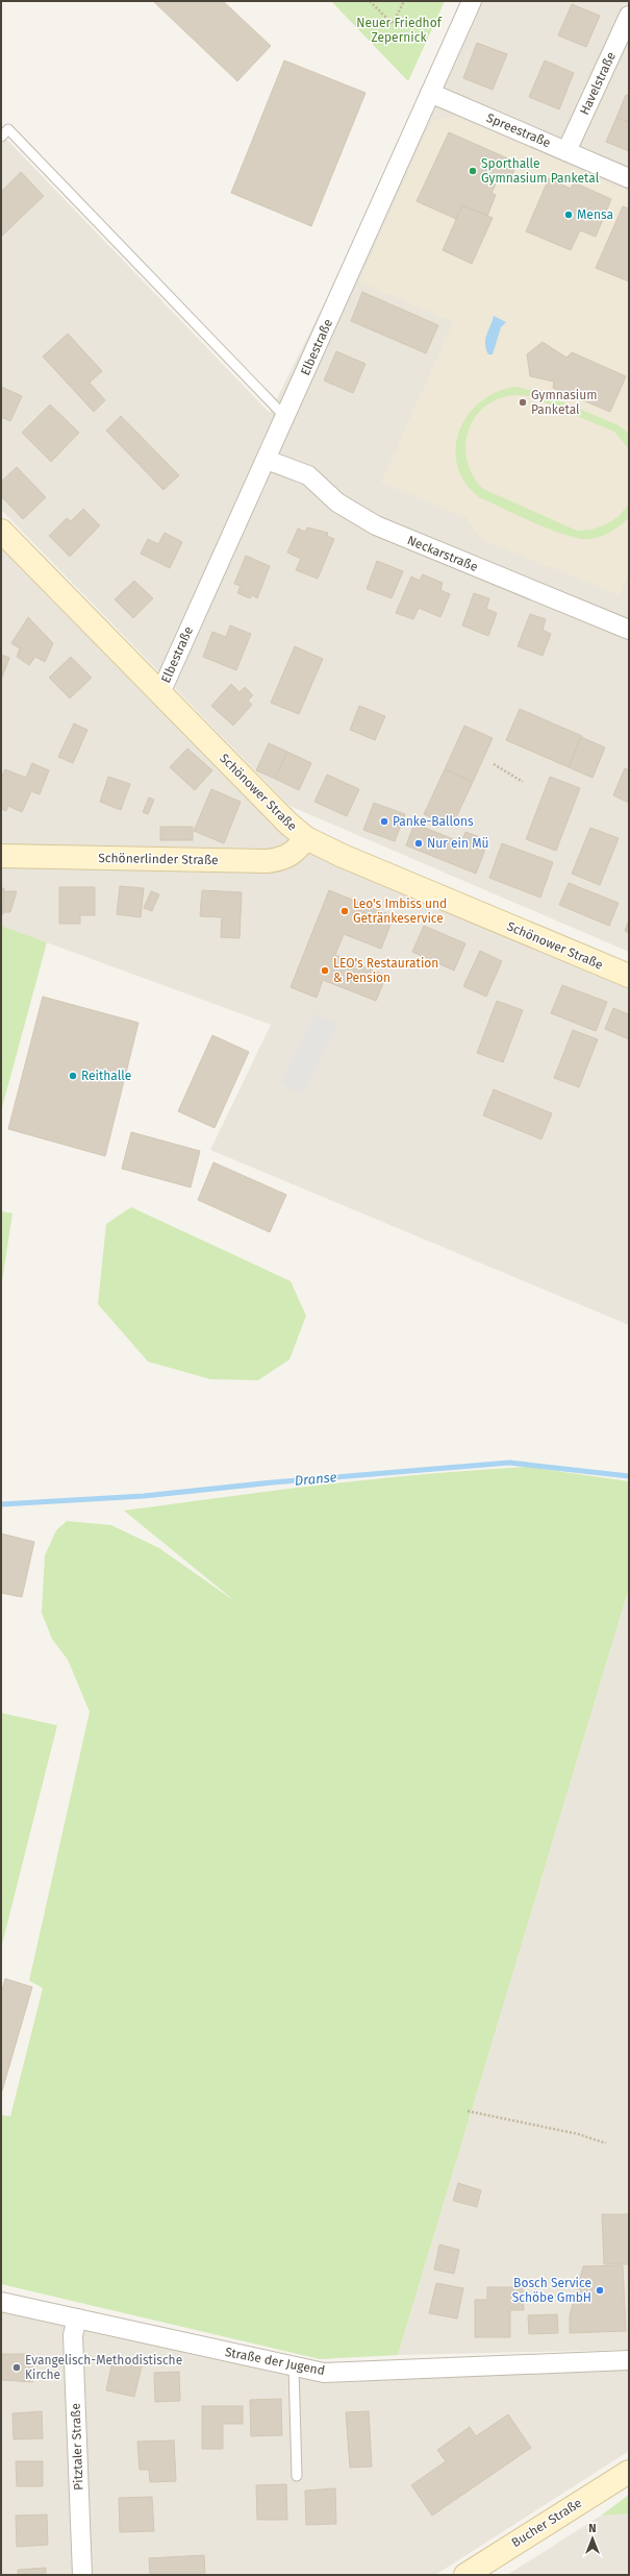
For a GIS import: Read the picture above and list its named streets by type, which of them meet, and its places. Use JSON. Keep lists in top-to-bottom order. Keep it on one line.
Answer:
{"streets":{"street":["Havelstraße","Spreestraße","Elbestraße","Neckarstraße","Schönower Straße","Schönerlinder Straße","Straße der Jugend","Pitztaler Straße","Bucher Straße"]},"crossings":[["Havelstraße","Spreestraße"],["Spreestraße","Elbestraße"],["Elbestraße","Neckarstraße"],["Elbestraße","Schönower Straße"],["Schönower Straße","Schönerlinder Straße"],["Straße der Jugend","Pitztaler Straße"]],"water":["Dranse"],"parks":["Neuer Friedhof Zepernick"],"places":["Sporthalle Gymnasium Panketal","Mensa","Gymnasium Panketal","Panke-Ballons","Nur ein Mü","Leo's Imbiss und Getränkeservice","LEO's Restauration & Pension","Reithalle","Bosch Service Schöbe GmbH","Evangelisch-Methodistische Kirche"],"north":"top"}
